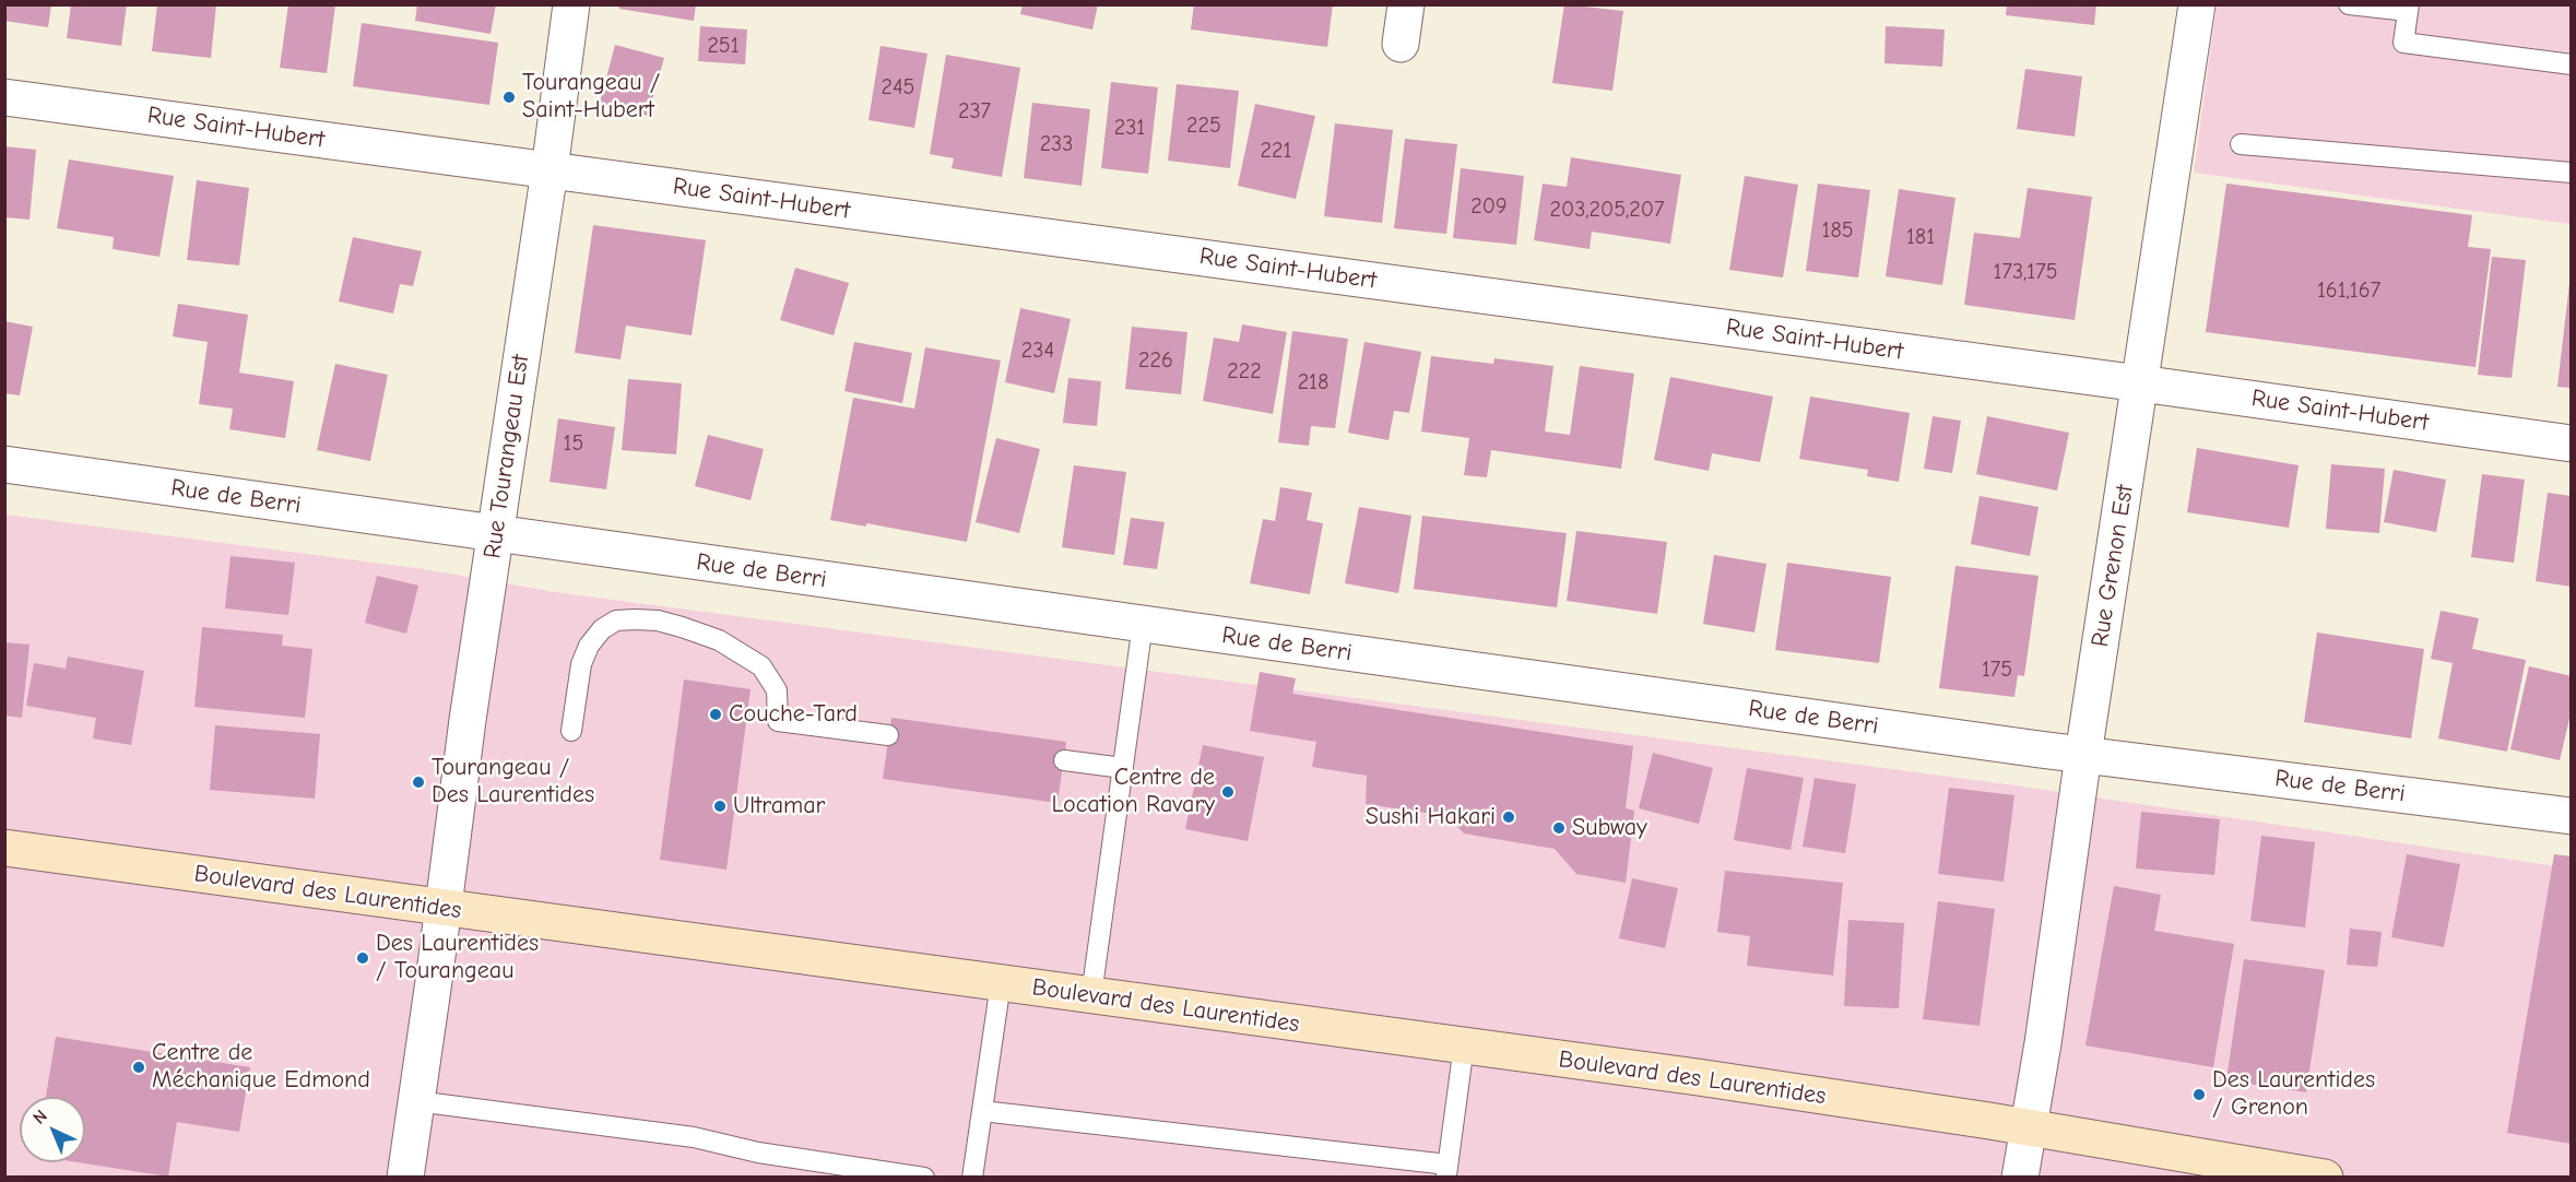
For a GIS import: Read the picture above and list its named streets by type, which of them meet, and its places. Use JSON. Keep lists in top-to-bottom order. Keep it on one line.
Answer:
{"streets":{"main road":["Boulevard des Laurentides"],"street":["Rue Saint-Hubert","Rue Tourangeau Est","Rue de Berri","Rue Grenon Est"]},"crossings":[["Rue Saint-Hubert","Rue Tourangeau Est"],["Rue Saint-Hubert","Rue Grenon Est"],["Rue Tourangeau Est","Rue de Berri"],["Rue Tourangeau Est","Boulevard des Laurentides"],["Rue de Berri","Rue Grenon Est"],["Rue Grenon Est","Boulevard des Laurentides"]],"places":["Tourangeau / Saint-Hubert","Couche-Tard","Tourangeau / Des Laurentides","Centre de Location Ravary","Ultramar","Sushi Hakari","Subway","Des Laurentides / Tourangeau","Centre de Méchanique Edmond","Des Laurentides / Grenon"],"house_numbers":["251","245","237","225","231","233","221","209","203,205,207","185","181","173,175","161,167","234","226","222","218","15","175"],"north":"top left"}
